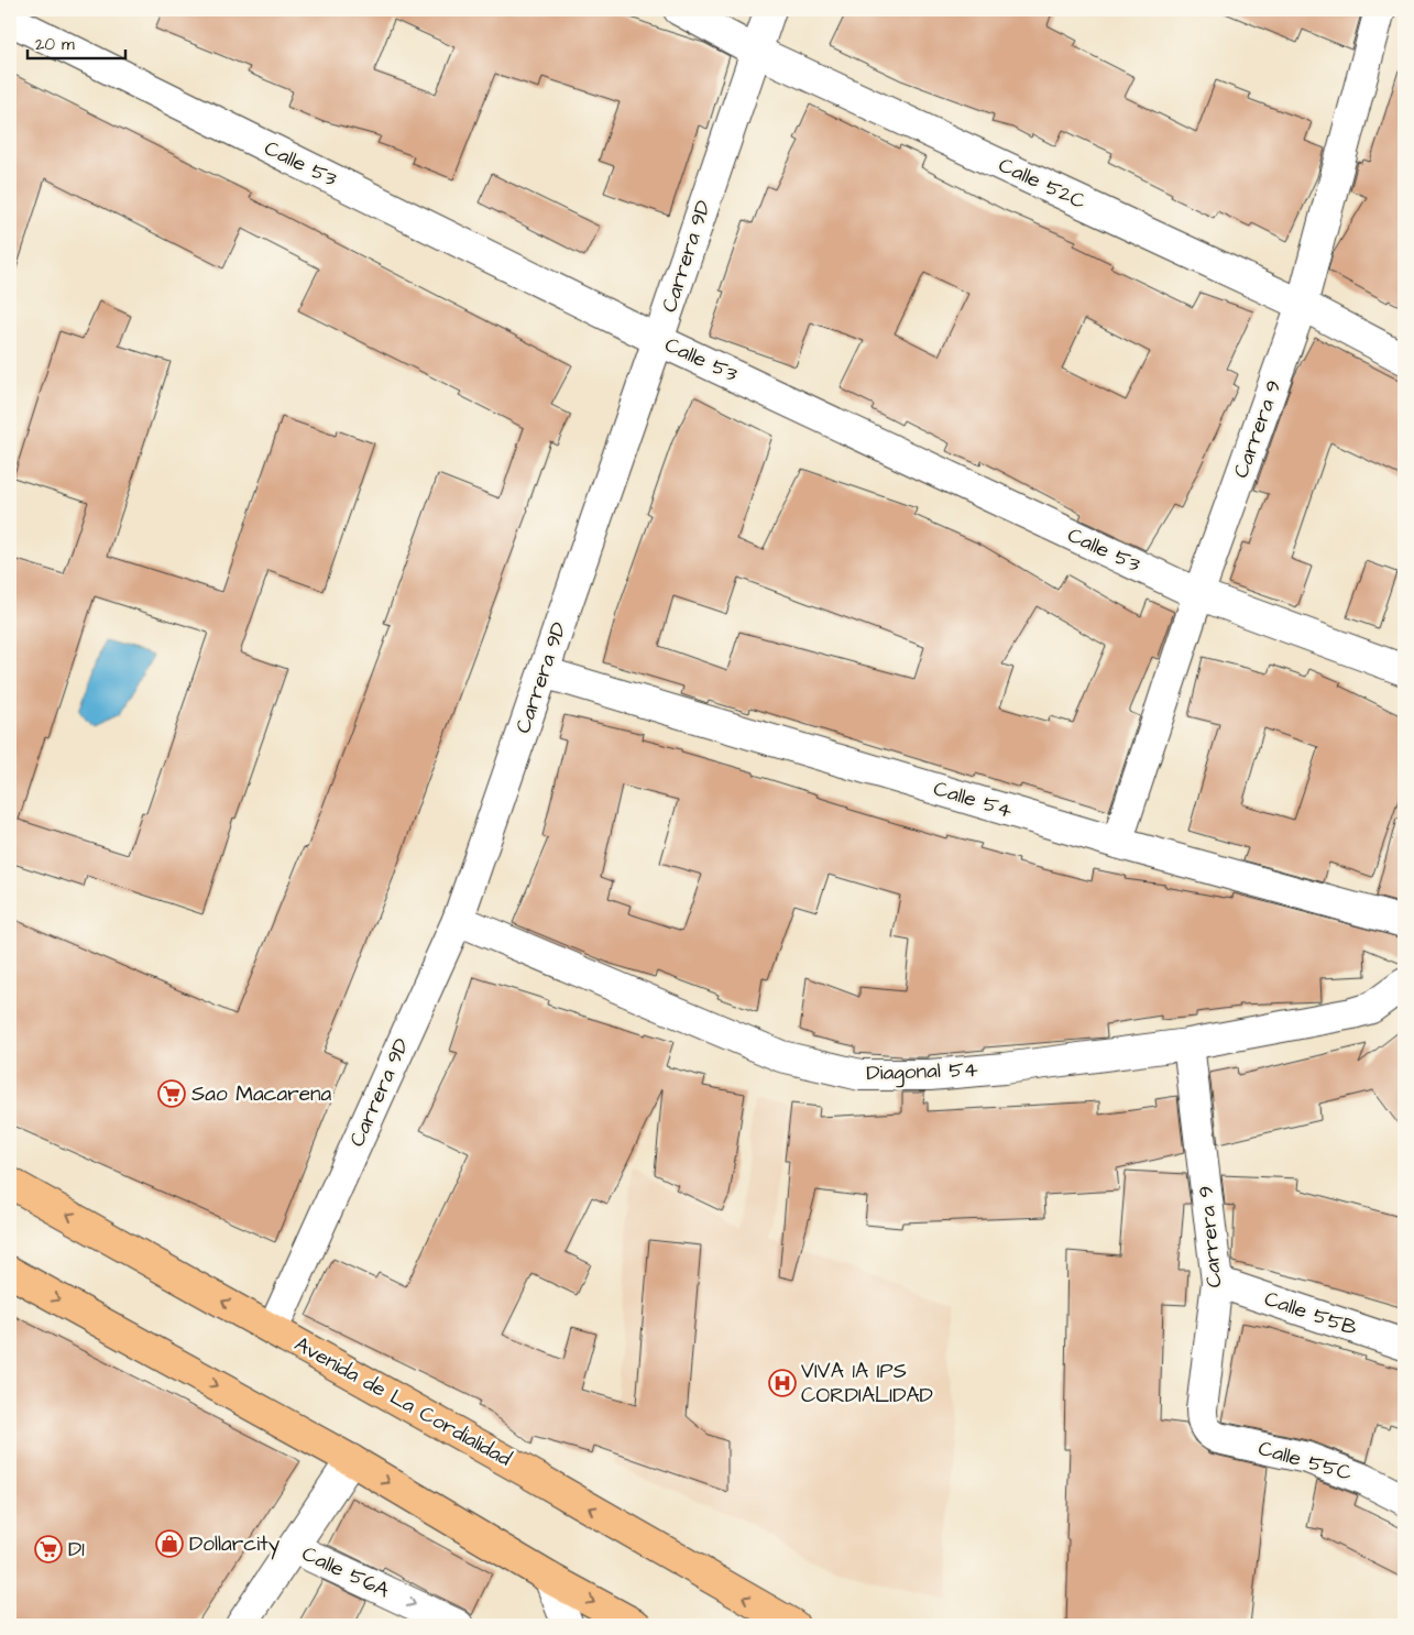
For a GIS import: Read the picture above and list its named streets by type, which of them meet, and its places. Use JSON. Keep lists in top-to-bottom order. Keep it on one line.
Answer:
{"streets":{"main road":["Avenida de La Cordialidad"],"street":["Calle 53","Calle 52C","Carrera 9D","Carrera 9","Calle 54","Diagonal 54","Calle 55B","Calle 55C","Calle 56A"]},"crossings":[["Calle 53","Carrera 9D"],["Calle 53","Carrera 9"],["Calle 52C","Carrera 9D"],["Calle 52C","Carrera 9"],["Carrera 9D","Calle 54"],["Carrera 9D","Diagonal 54"],["Carrera 9D","Avenida de La Cordialidad"],["Carrera 9","Calle 54"],["Carrera 9","Diagonal 54"],["Carrera 9","Calle 55B"],["Carrera 9","Calle 55C"]],"one_way":["Calle 56A"],"places":{"supermarket":["Sao Macarena","D1"],"hospital":["VIVA 1A IPS CORDIALIDAD"],"shop":["Dollarcity"]},"scale_bar":"20 m"}
